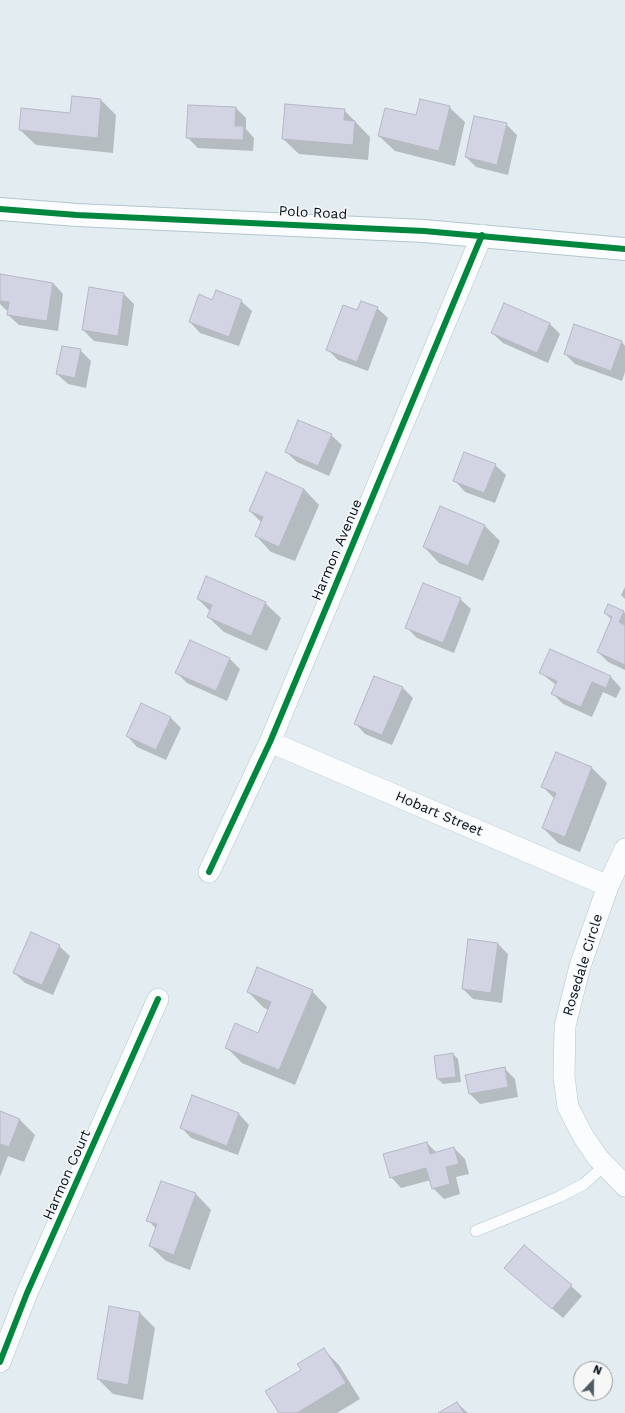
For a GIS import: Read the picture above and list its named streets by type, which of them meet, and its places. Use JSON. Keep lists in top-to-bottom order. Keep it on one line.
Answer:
{"streets":{"main road":["Polo Road"],"street":["Harmon Avenue","Hobart Street","Rosedale Circle","Harmon Court"]},"crossings":[["Polo Road","Harmon Avenue"],["Harmon Avenue","Hobart Street"],["Hobart Street","Rosedale Circle"]],"north":"top"}
